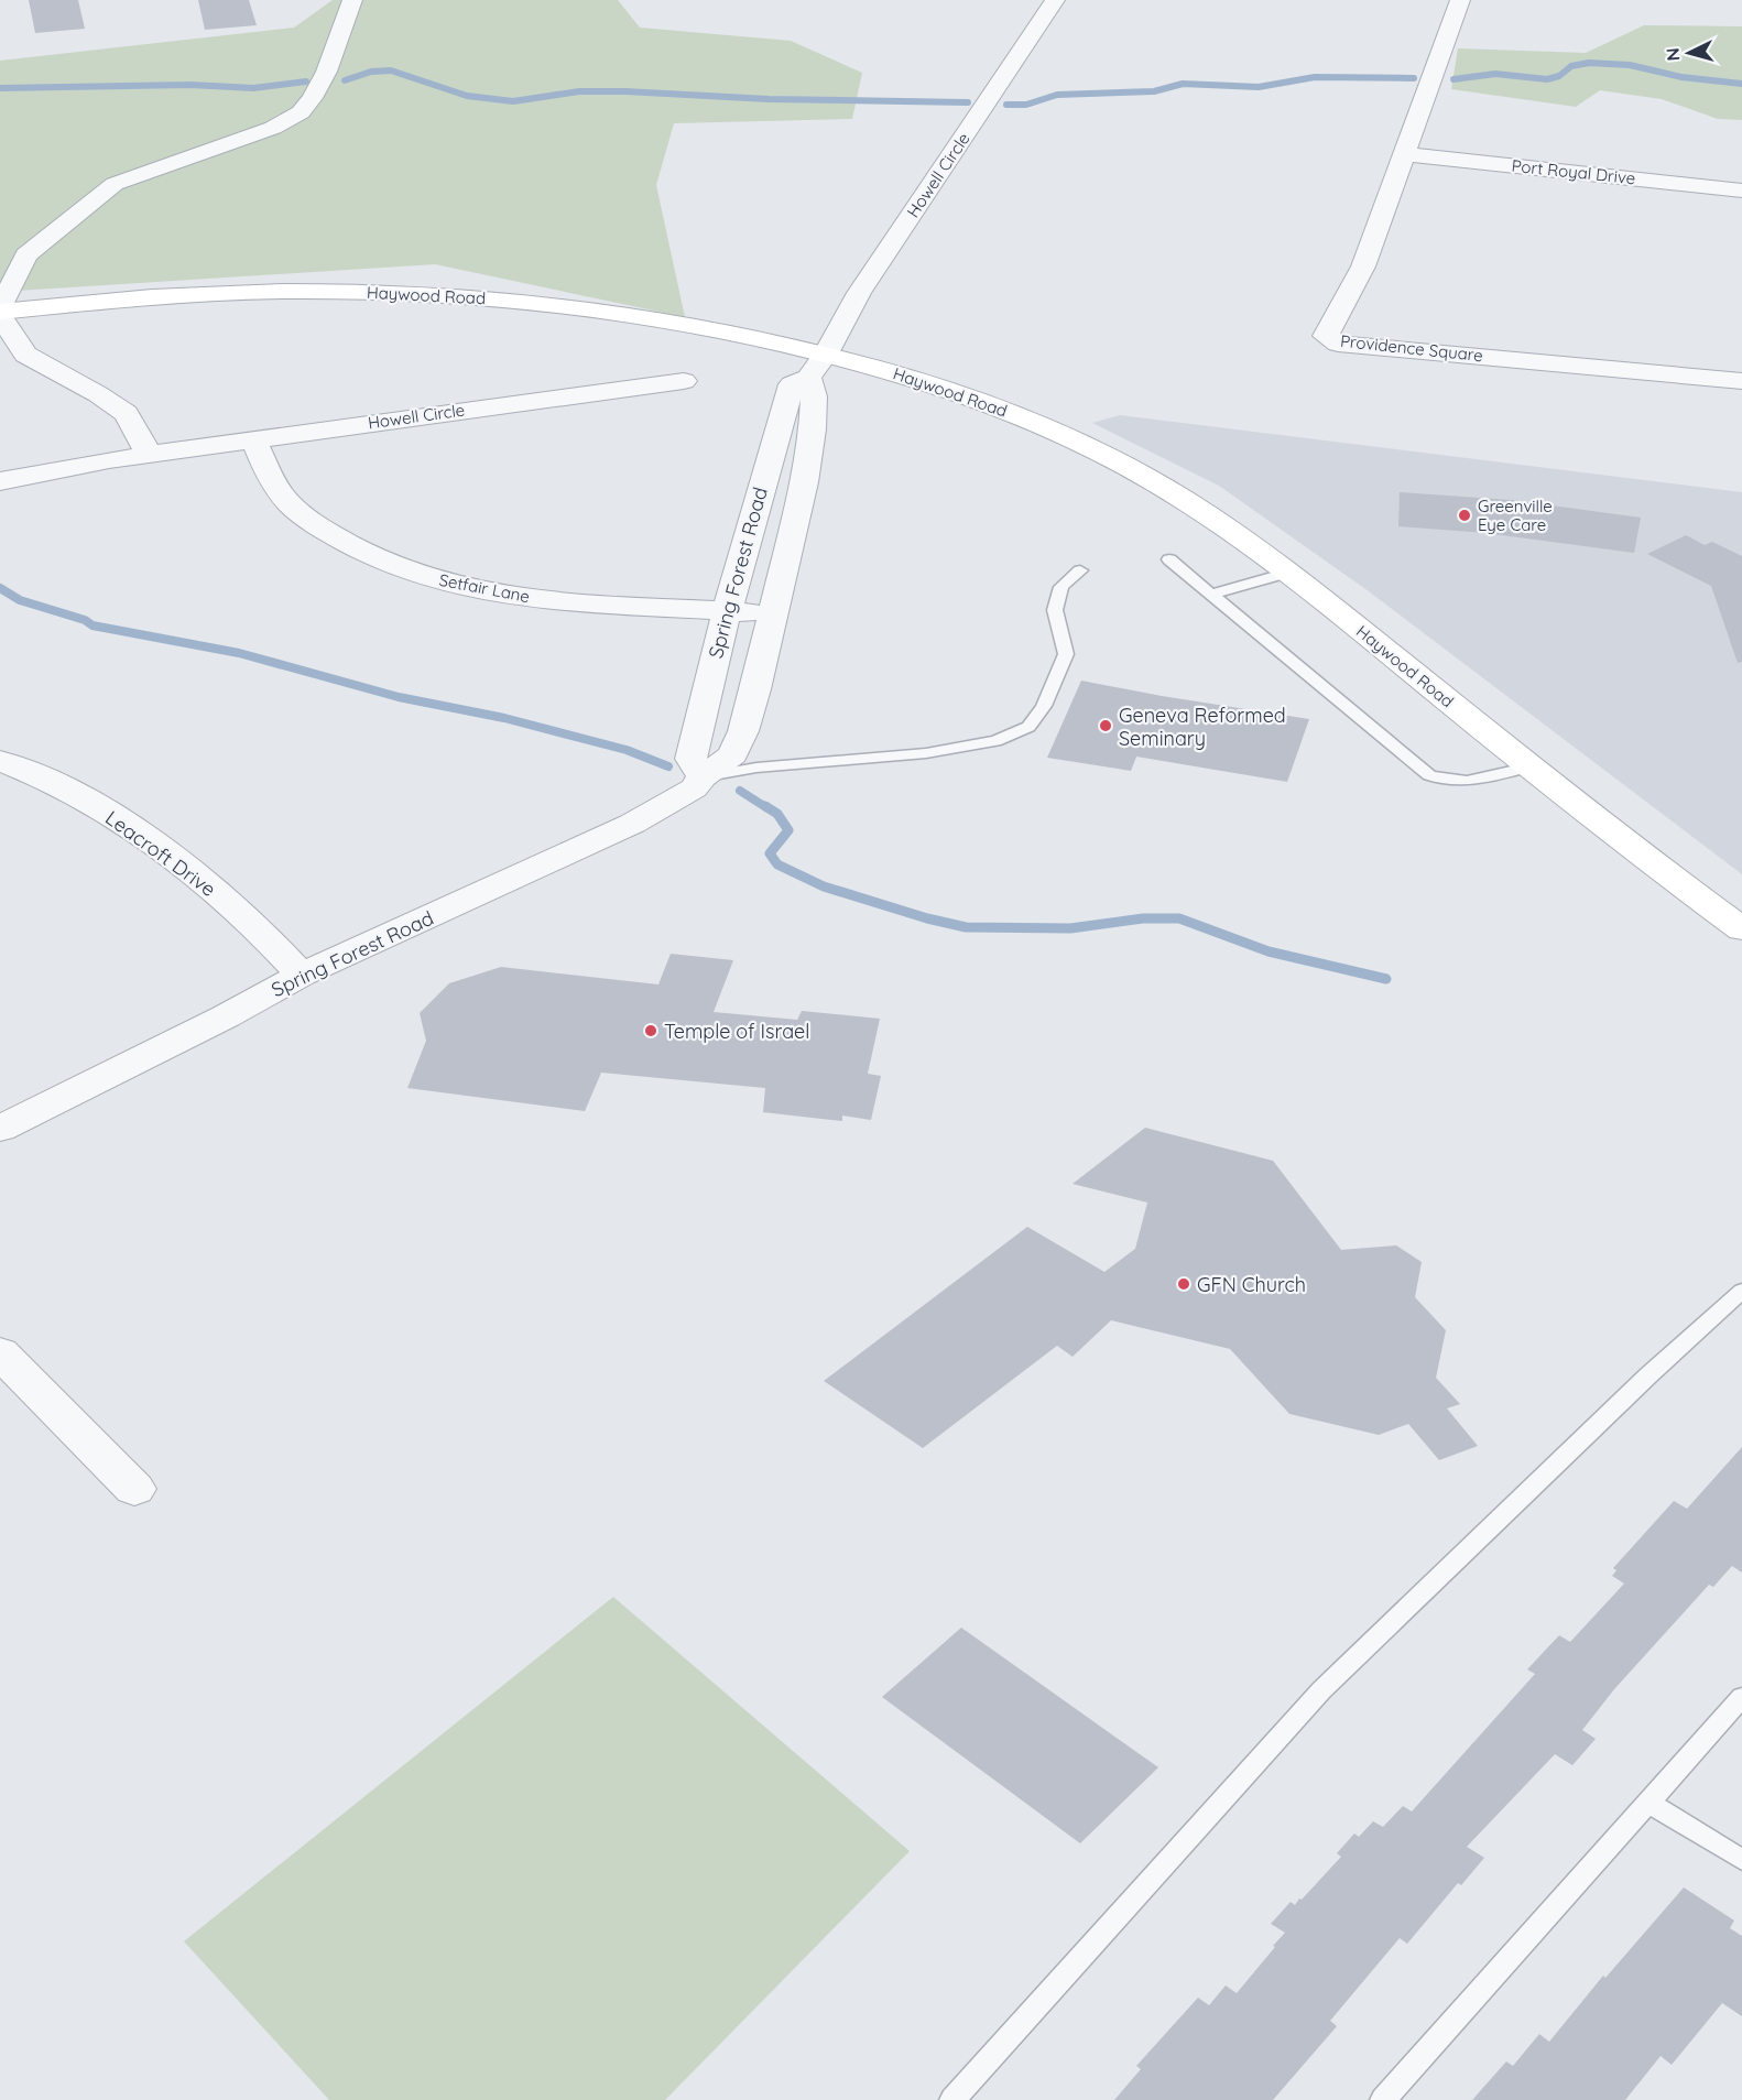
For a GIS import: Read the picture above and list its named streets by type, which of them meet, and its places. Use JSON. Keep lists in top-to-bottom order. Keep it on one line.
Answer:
{"streets":{"main road":["Haywood Road"],"street":["Port Royal Drive","Howell Circle","Providence Square","Spring Forest Road","Setfair Lane","Leacroft Drive"]},"crossings":[["Port Royal Drive","Providence Square"],["Howell Circle","Haywood Road"],["Howell Circle","Spring Forest Road"],["Howell Circle","Setfair Lane"],["Haywood Road","Spring Forest Road"],["Spring Forest Road","Setfair Lane"],["Spring Forest Road","Leacroft Drive"]],"places":["Greenville Eye Care","Geneva Reformed Seminary","Temple of Israel","GFN Church"],"north":"left"}
